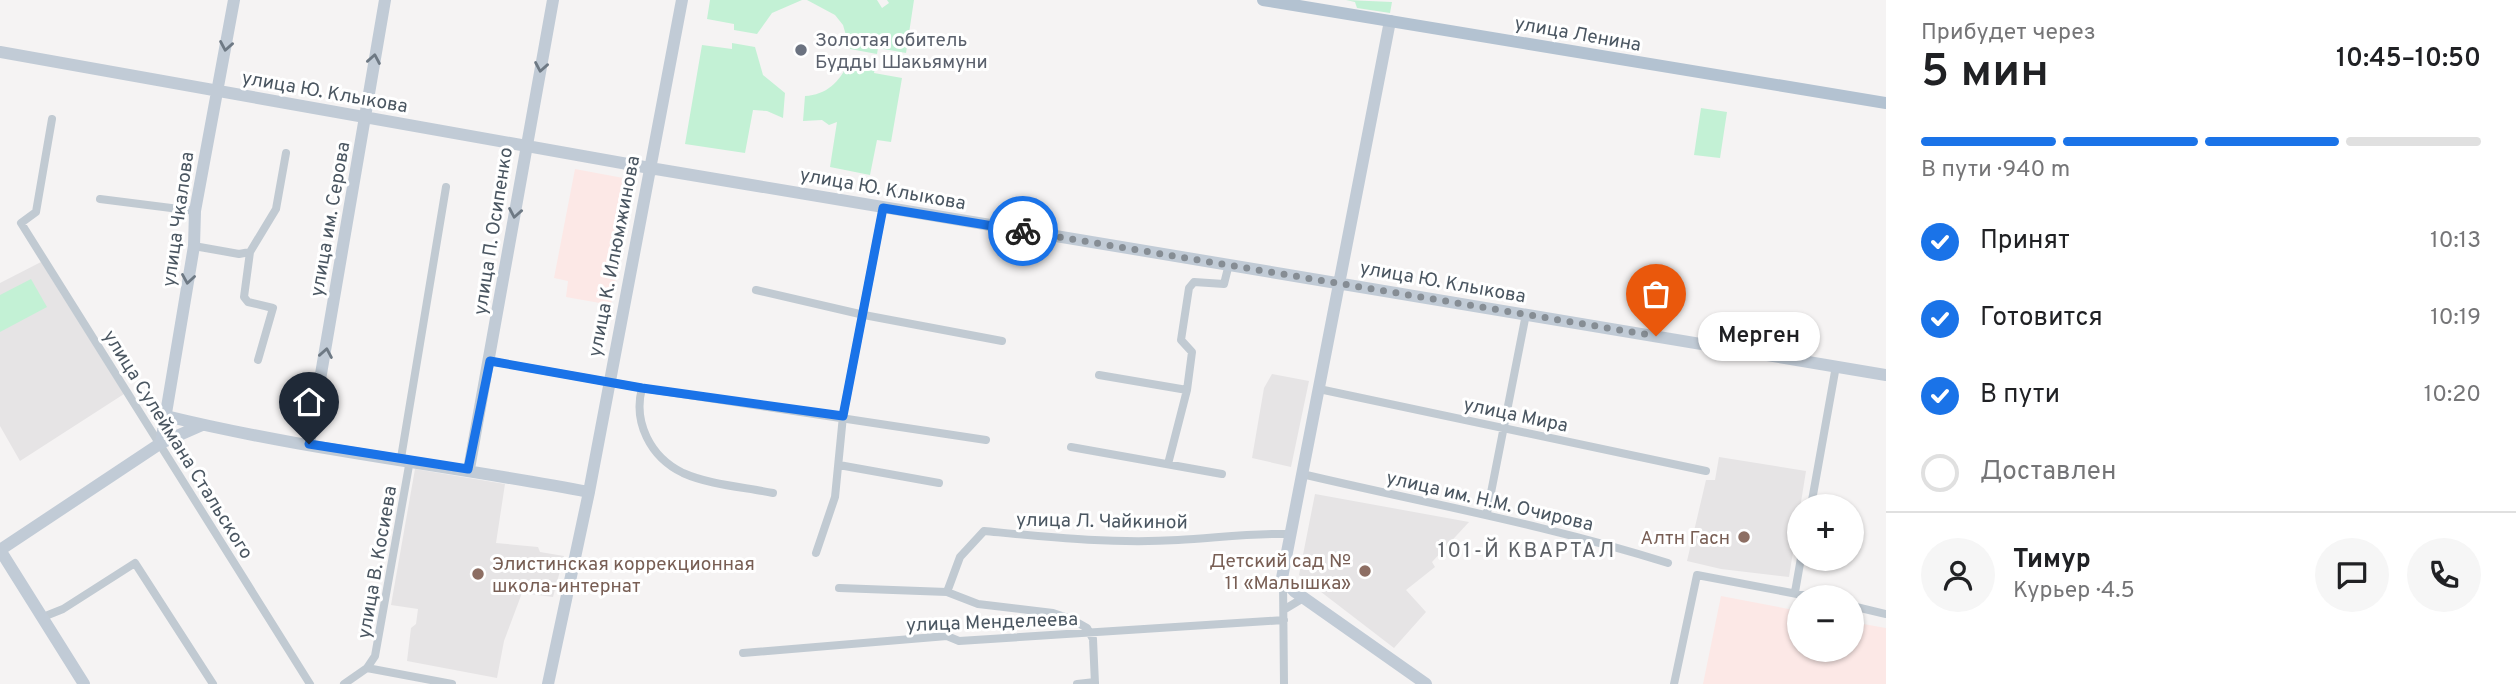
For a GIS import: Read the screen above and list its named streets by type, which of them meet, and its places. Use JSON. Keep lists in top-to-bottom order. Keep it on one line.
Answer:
{"streets":{"main road":["улица Ленина","улица Ю. Клыкова","улица Чкалова","улица им. Серова","улица П. Осипенко","улица К. Илюмжинова"],"street":["улица Мира","улица Сулеймана Стальского","улица им. Н.М. Очирова","улица Л. Чайкиной","улица В. Косиева","улица Менделеева"]},"crossings":[["улица Ю. Клыкова","улица Чкалова"],["улица Ю. Клыкова","улица им. Серова"],["улица Ю. Клыкова","улица П. Осипенко"],["улица Ю. Клыкова","улица К. Илюмжинова"],["улица Чкалова","улица Сулеймана Стальского"]],"one_way":["улица Чкалова","улица им. Серова","улица П. Осипенко"],"districts":["101-Й КВАРТАЛ"],"places":["Золотая обитель Будды Шакьямуни","Мерген","Алтн Гасн","Детский сад № 11 «Малышка»","Элистинская коррекционная школа-интернат"],"page":{"heading":["5 мин","Прибудет через","10:45–10:50"],"panel":["Тимур","Курьер · 4.5"],"bar":"В пути · 940 m","list":[["Принят","10:13"],["Готовится","10:19"],["В пути","10:20"],"Доставлен"],"bubble":"Мерген","map_buttons":["+","−"]}}
